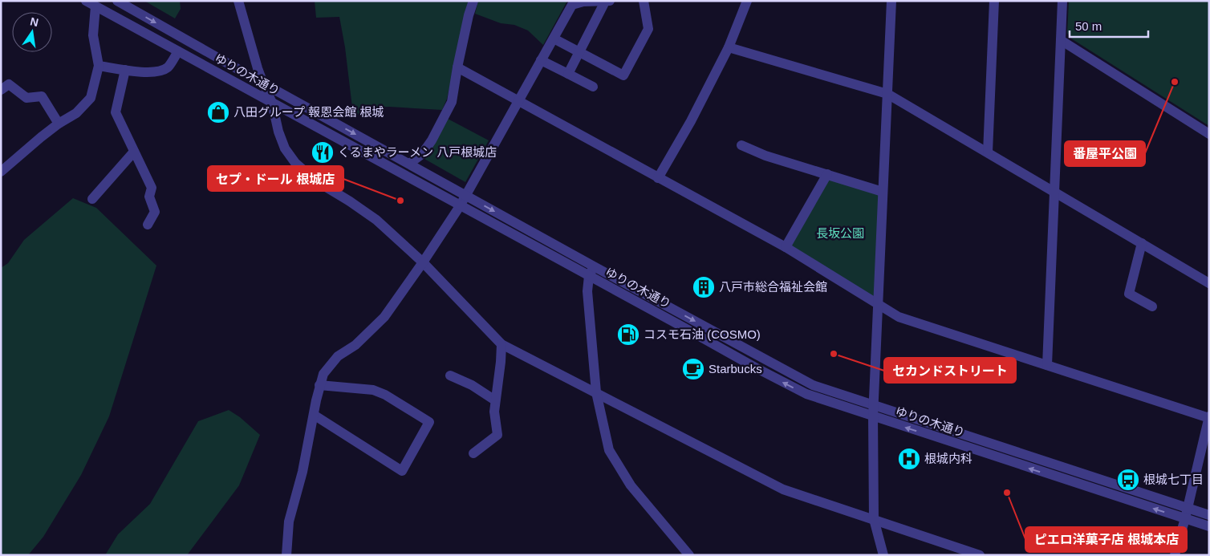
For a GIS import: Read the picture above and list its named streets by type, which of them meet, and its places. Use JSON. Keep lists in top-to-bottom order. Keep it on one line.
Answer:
{"streets":{"street":["ゆりの木通り"]},"parks":["長坂公園"],"places":{"other":["番屋平公園","セプ・ドール 根城店","セカンドストリート","ピエロ洋菓子店 根城本店"],"shop":["八田グループ 報恩会館 根城"],"restaurant":["くるまやラーメン 八戸根城店"],"building":["八戸市総合福祉会館"],"fuel station":["コスモ石油 (COSMO)"],"cafe":["Starbucks"],"hospital":["根城内科"],"bus stop":["根城七丁目"]},"scale_bar":"50 m","north":"top"}
